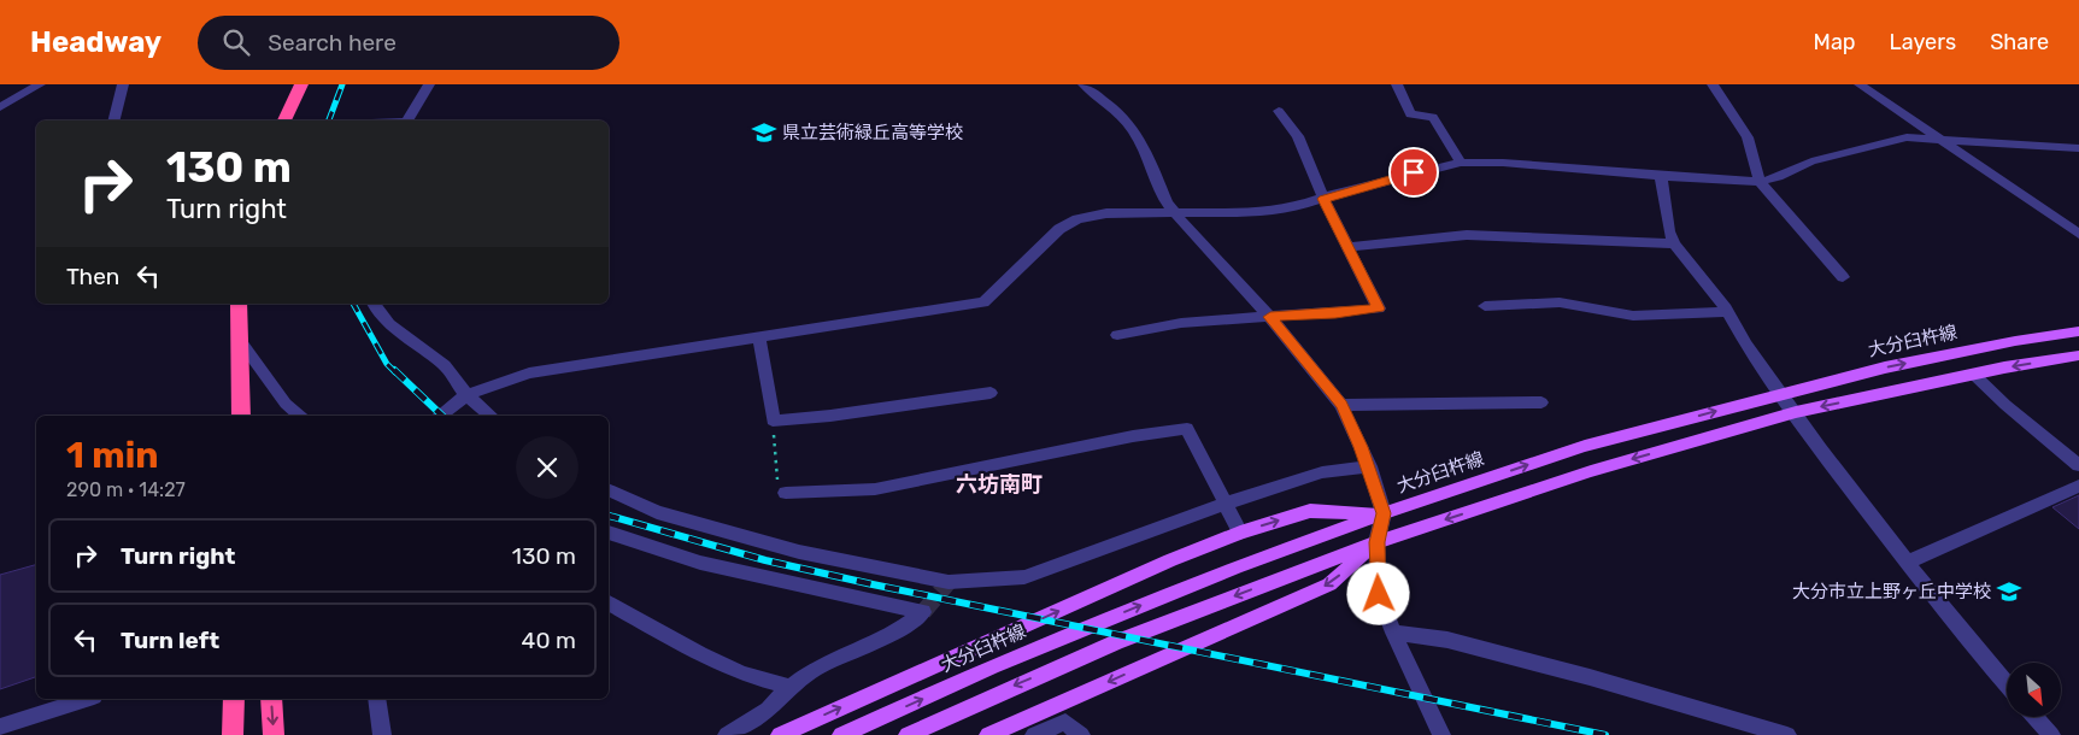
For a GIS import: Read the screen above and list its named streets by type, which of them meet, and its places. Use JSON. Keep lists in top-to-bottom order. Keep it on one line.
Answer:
{"streets":{"main road":["大分臼杵線"]},"districts":["六坊南町"],"places":{"school or university":["県立芸術緑丘高等学校","大分市立上野ヶ丘中学校"]},"north":"bottom right","page":{"header":"Headway","search":"Search here","nav":["Map","Layers","Share"],"turn":["130 m","Turn right"],"then":"Then","heading":["1 min","290 m · 14:27"],"list":[{"name":"Turn right","value":"130 m"},{"name":"Turn left","value":"40 m"}]}}
